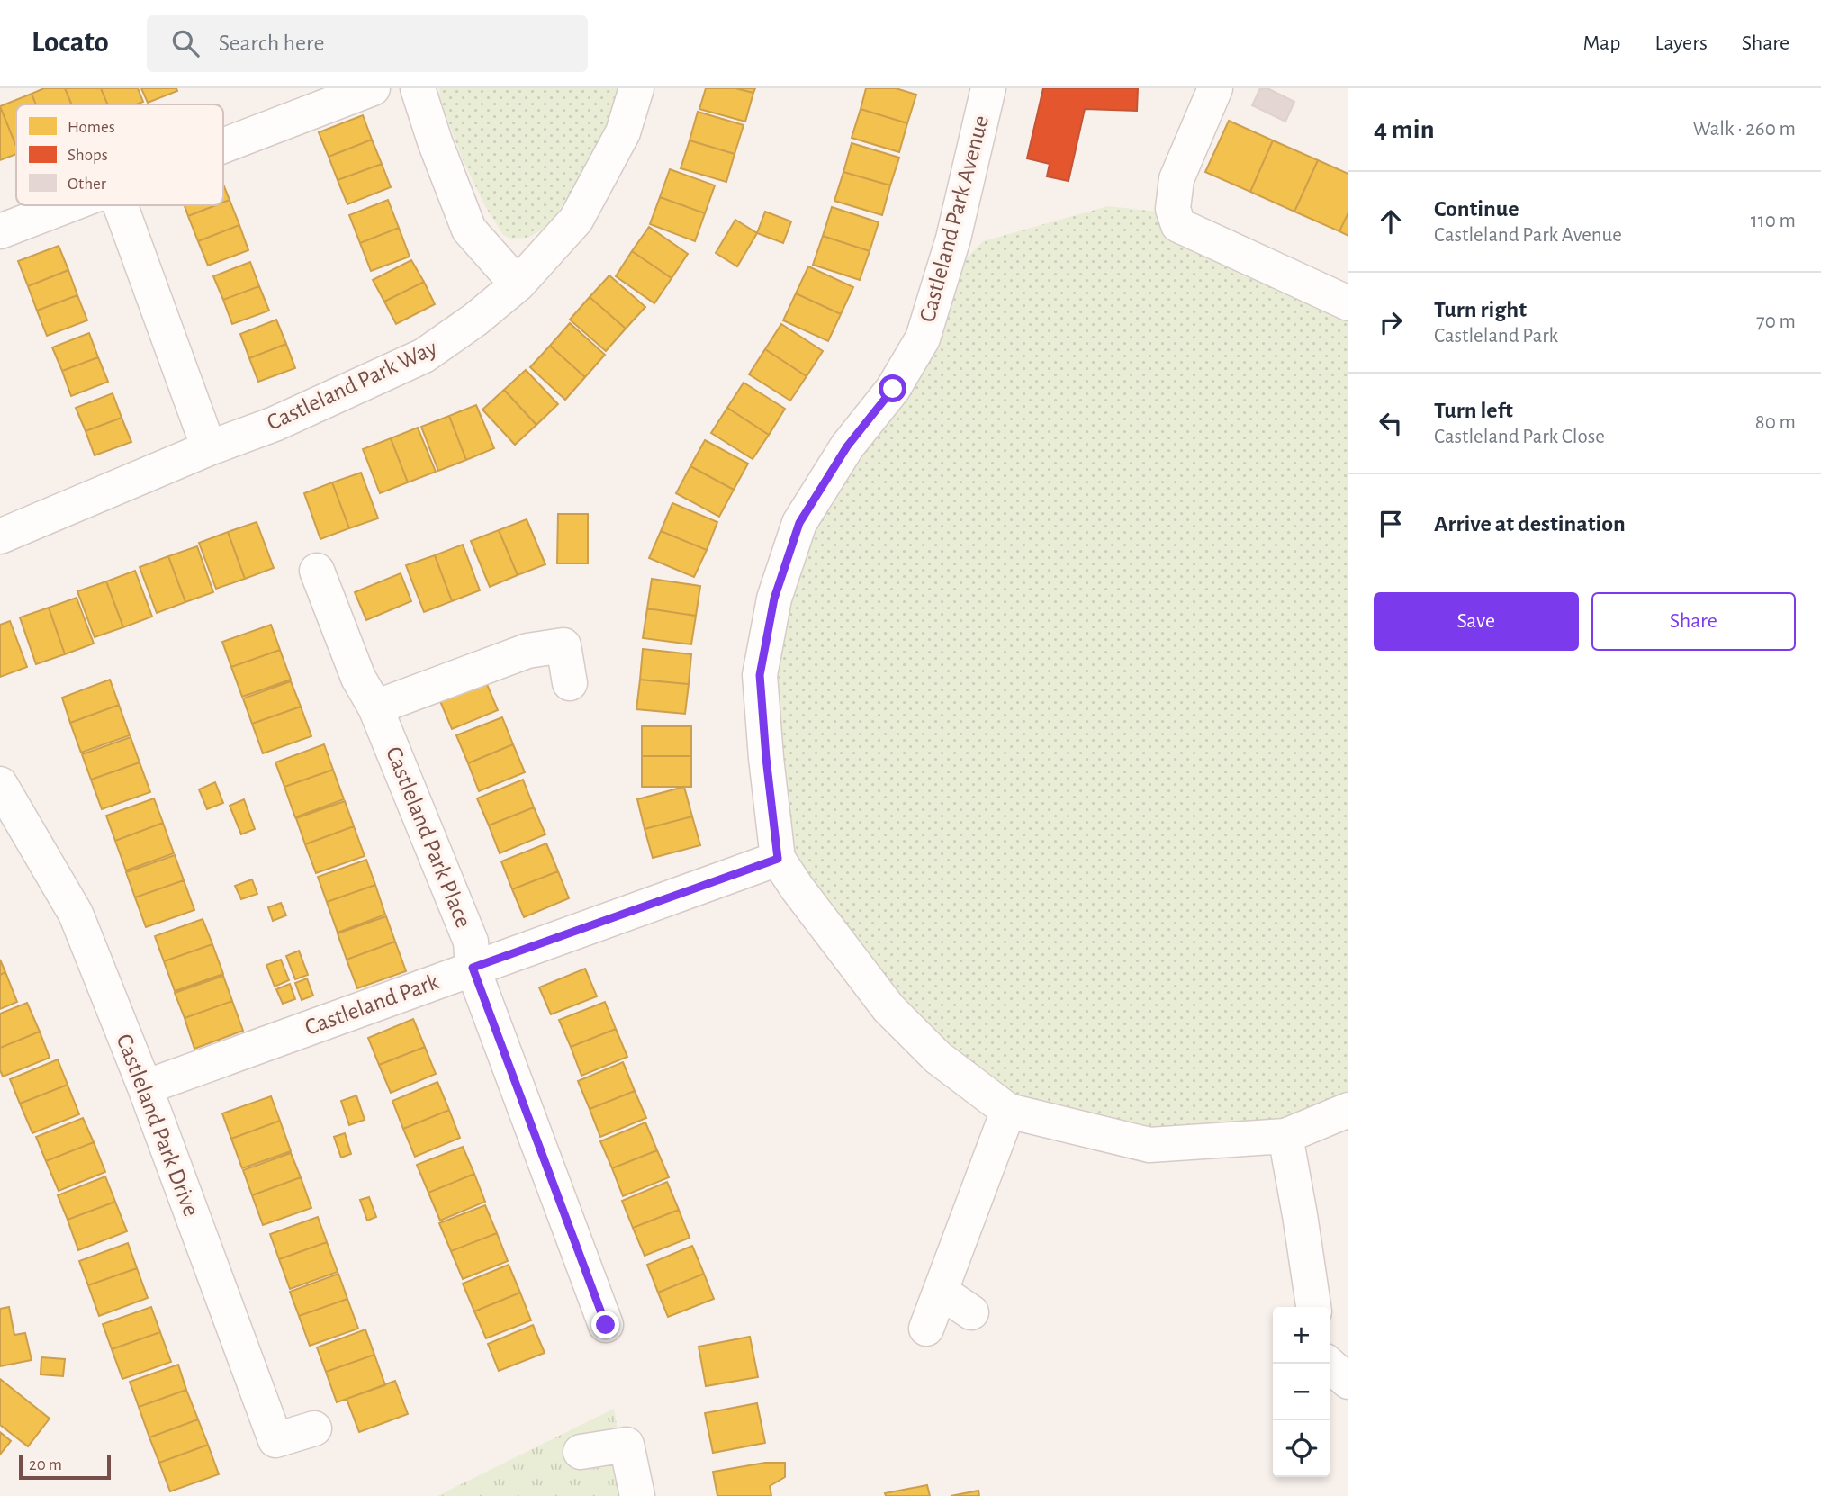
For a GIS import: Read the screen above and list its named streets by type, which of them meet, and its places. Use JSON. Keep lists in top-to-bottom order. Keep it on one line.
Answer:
{"streets":{"street":["Castleland Park Avenue","Castleland Park Way","Castleland Park Place","Castleland Park","Castleland Park Drive"]},"crossings":[["Castleland Park Avenue","Castleland Park"],["Castleland Park Place","Castleland Park"],["Castleland Park","Castleland Park Drive"]],"legend":["Homes","Shops","Other"],"scale_bar":"20 m","page":{"header":"Locato","search":"Search here","nav":["Map","Layers","Share"],"heading":["4 min","Walk · 260 m"],"list":[["Continue","Castleland Park Avenue","110 m"],["Turn right","Castleland Park","70 m"],["Turn left","Castleland Park Close","80 m"],"Arrive at destination"],"buttons":["Save","Share"],"map_buttons":["+","−"],"scale":"20 m"}}
